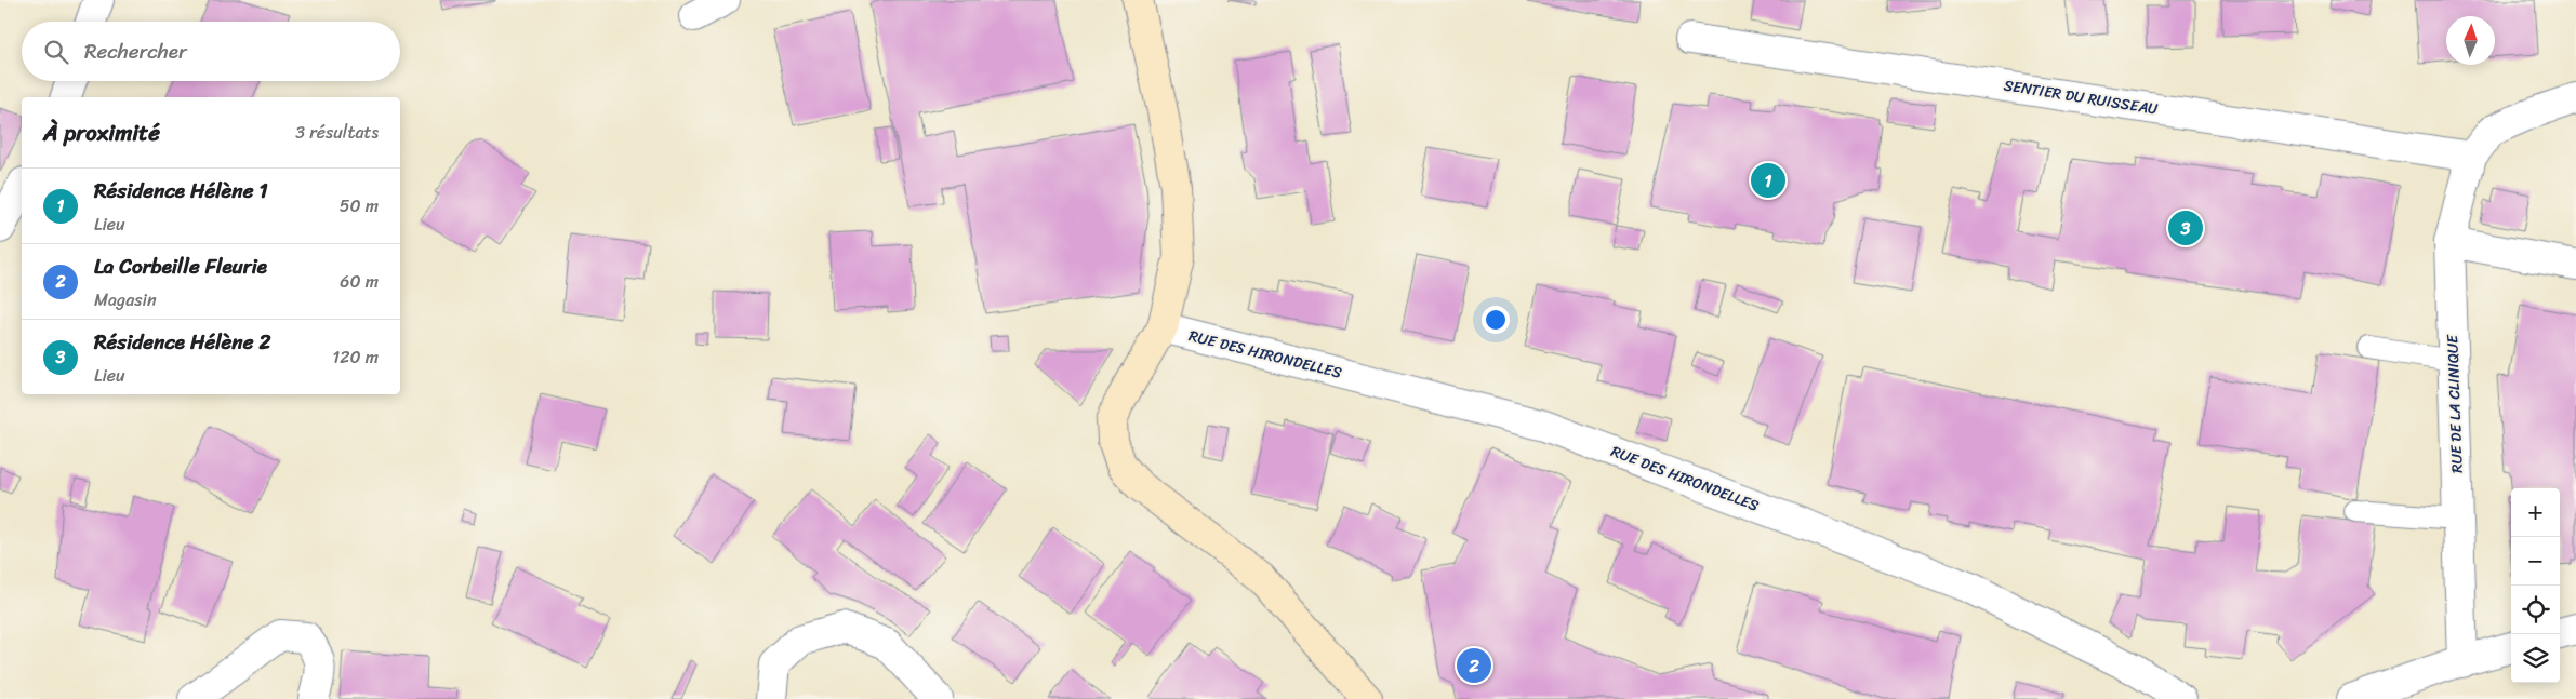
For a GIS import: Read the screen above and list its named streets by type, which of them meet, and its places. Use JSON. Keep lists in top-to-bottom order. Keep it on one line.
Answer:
{"streets":{"street":["SENTIER DU RUISSEAU","RUE DES HIRONDELLES","RUE DE LA CLINIQUE"]},"crossings":[["SENTIER DU RUISSEAU","RUE DE LA CLINIQUE"]],"north":"top","page":{"search":"Rechercher","heading":["À proximité","3 résultats"],"pins":["1","3","2"],"list":[{"mark":"1","name":"Résidence Hélène 1","note":"Lieu","value":"50 m"},{"mark":"2","name":"La Corbeille Fleurie","note":"Magasin","value":"60 m"},{"mark":"3","name":"Résidence Hélène 2","note":"Lieu","value":"120 m"}],"map_buttons":["+","−"]}}
